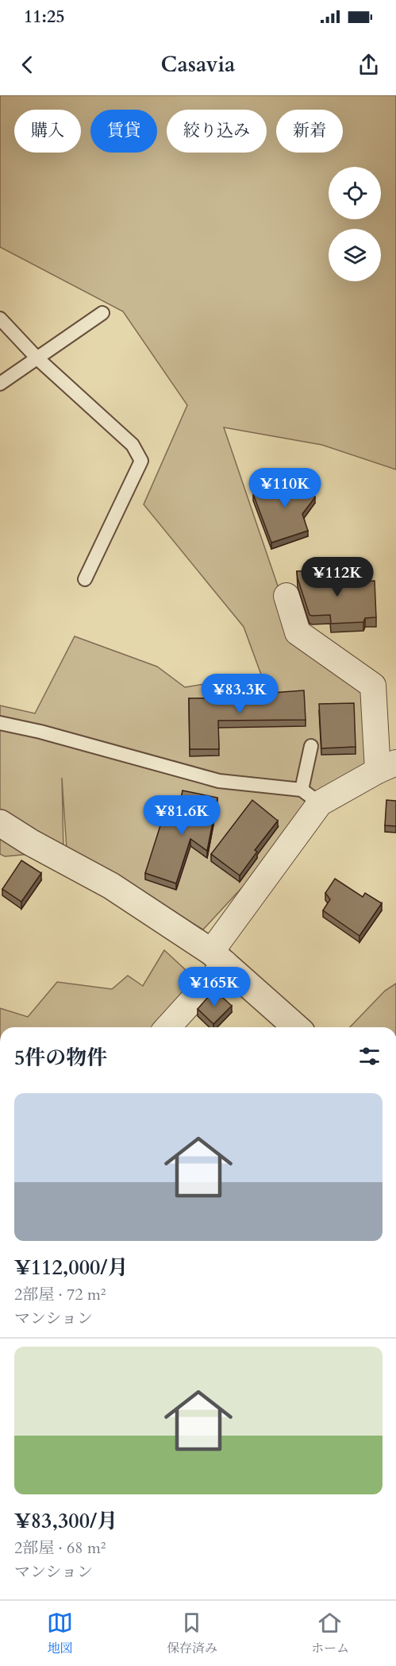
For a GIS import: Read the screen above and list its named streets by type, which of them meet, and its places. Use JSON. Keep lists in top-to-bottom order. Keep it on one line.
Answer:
{"page":{"status":"11:25","header":"Casavia","chip":["購入","賃貸","絞り込み","新着"],"price":["¥110K","¥112K","¥83.3K","¥81.6K","¥165K"],"heading":"5件の物件","list":[{"name":"¥112,000/月","note":"2部屋 · 72 m² · マンション"},{"name":"¥83,300/月","note":"2部屋 · 68 m² · マンション"}],"tabs":["地図","保存済み","ホーム"]}}
